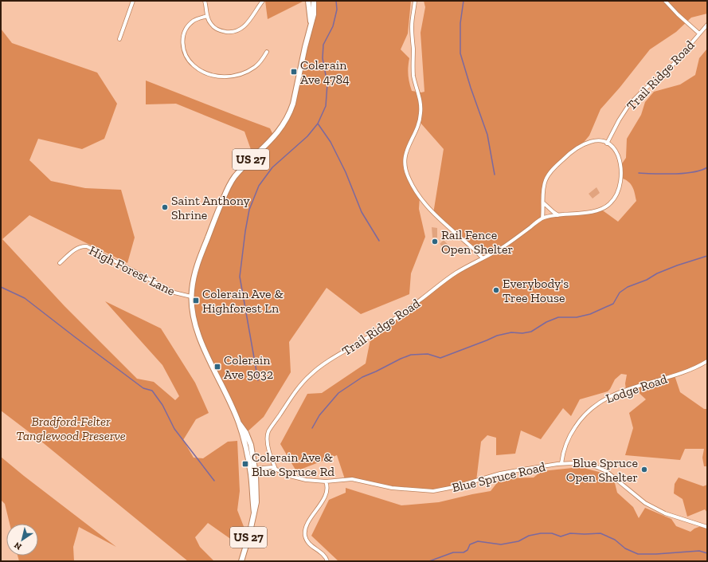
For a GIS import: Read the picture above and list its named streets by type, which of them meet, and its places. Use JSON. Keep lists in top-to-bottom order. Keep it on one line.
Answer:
{"streets":{"main road":["US 27"],"street":["Trail Ridge Road","High Forest Lane","Lodge Road","Blue Spruce Road"]},"crossings":[["Trail Ridge Road","Blue Spruce Road"],["US 27","High Forest Lane"],["US 27","Blue Spruce Road"],["Lodge Road","Blue Spruce Road"]],"parks":["Bradford-Felter Tanglewood Preserve"],"places":{"transit":["Colerain Ave 4784","Colerain Ave & Highforest Ln","Colerain Ave 5032","Colerain Ave & Blue Spruce Rd"],"other":["Saint Anthony Shrine","Rail Fence Open Shelter","Everybody's Tree House","Blue Spruce Open Shelter"]},"north":"bottom left"}
